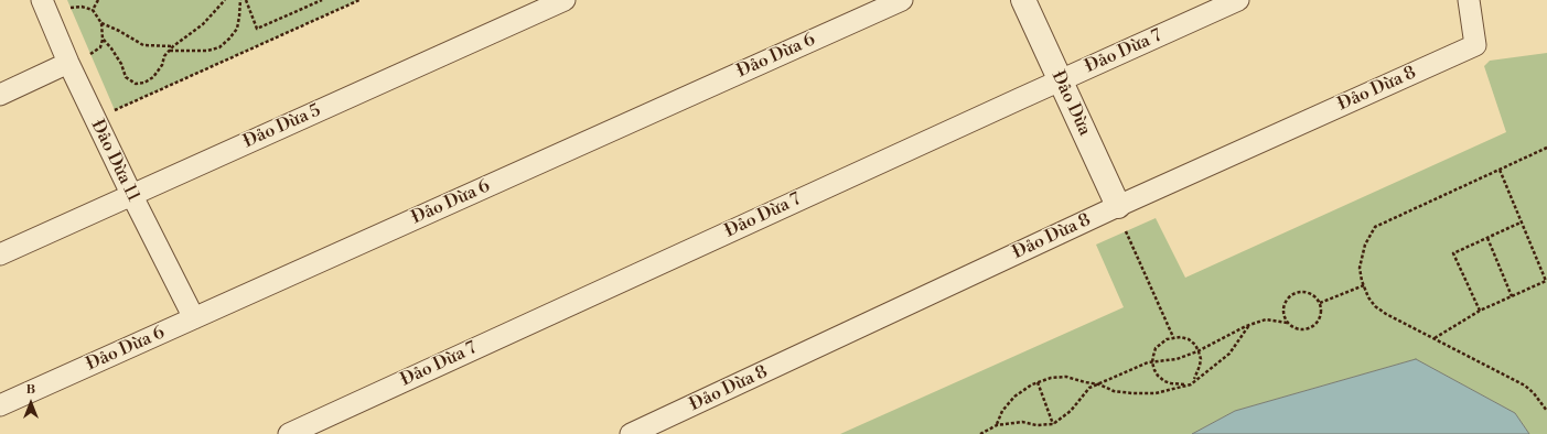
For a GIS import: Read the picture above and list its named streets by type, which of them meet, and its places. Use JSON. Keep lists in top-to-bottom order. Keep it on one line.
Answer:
{"streets":{"street":["Đảo Dừa 7","Đảo Dừa 6","Đảo Dừa 8","Đảo Dừa","Đảo Dừa 5","Đảo Dừa 11"]},"crossings":[["Đảo Dừa 7","Đảo Dừa"],["Đảo Dừa 6","Đảo Dừa 11"],["Đảo Dừa 8","Đảo Dừa"],["Đảo Dừa 5","Đảo Dừa 11"]],"north":"top"}
